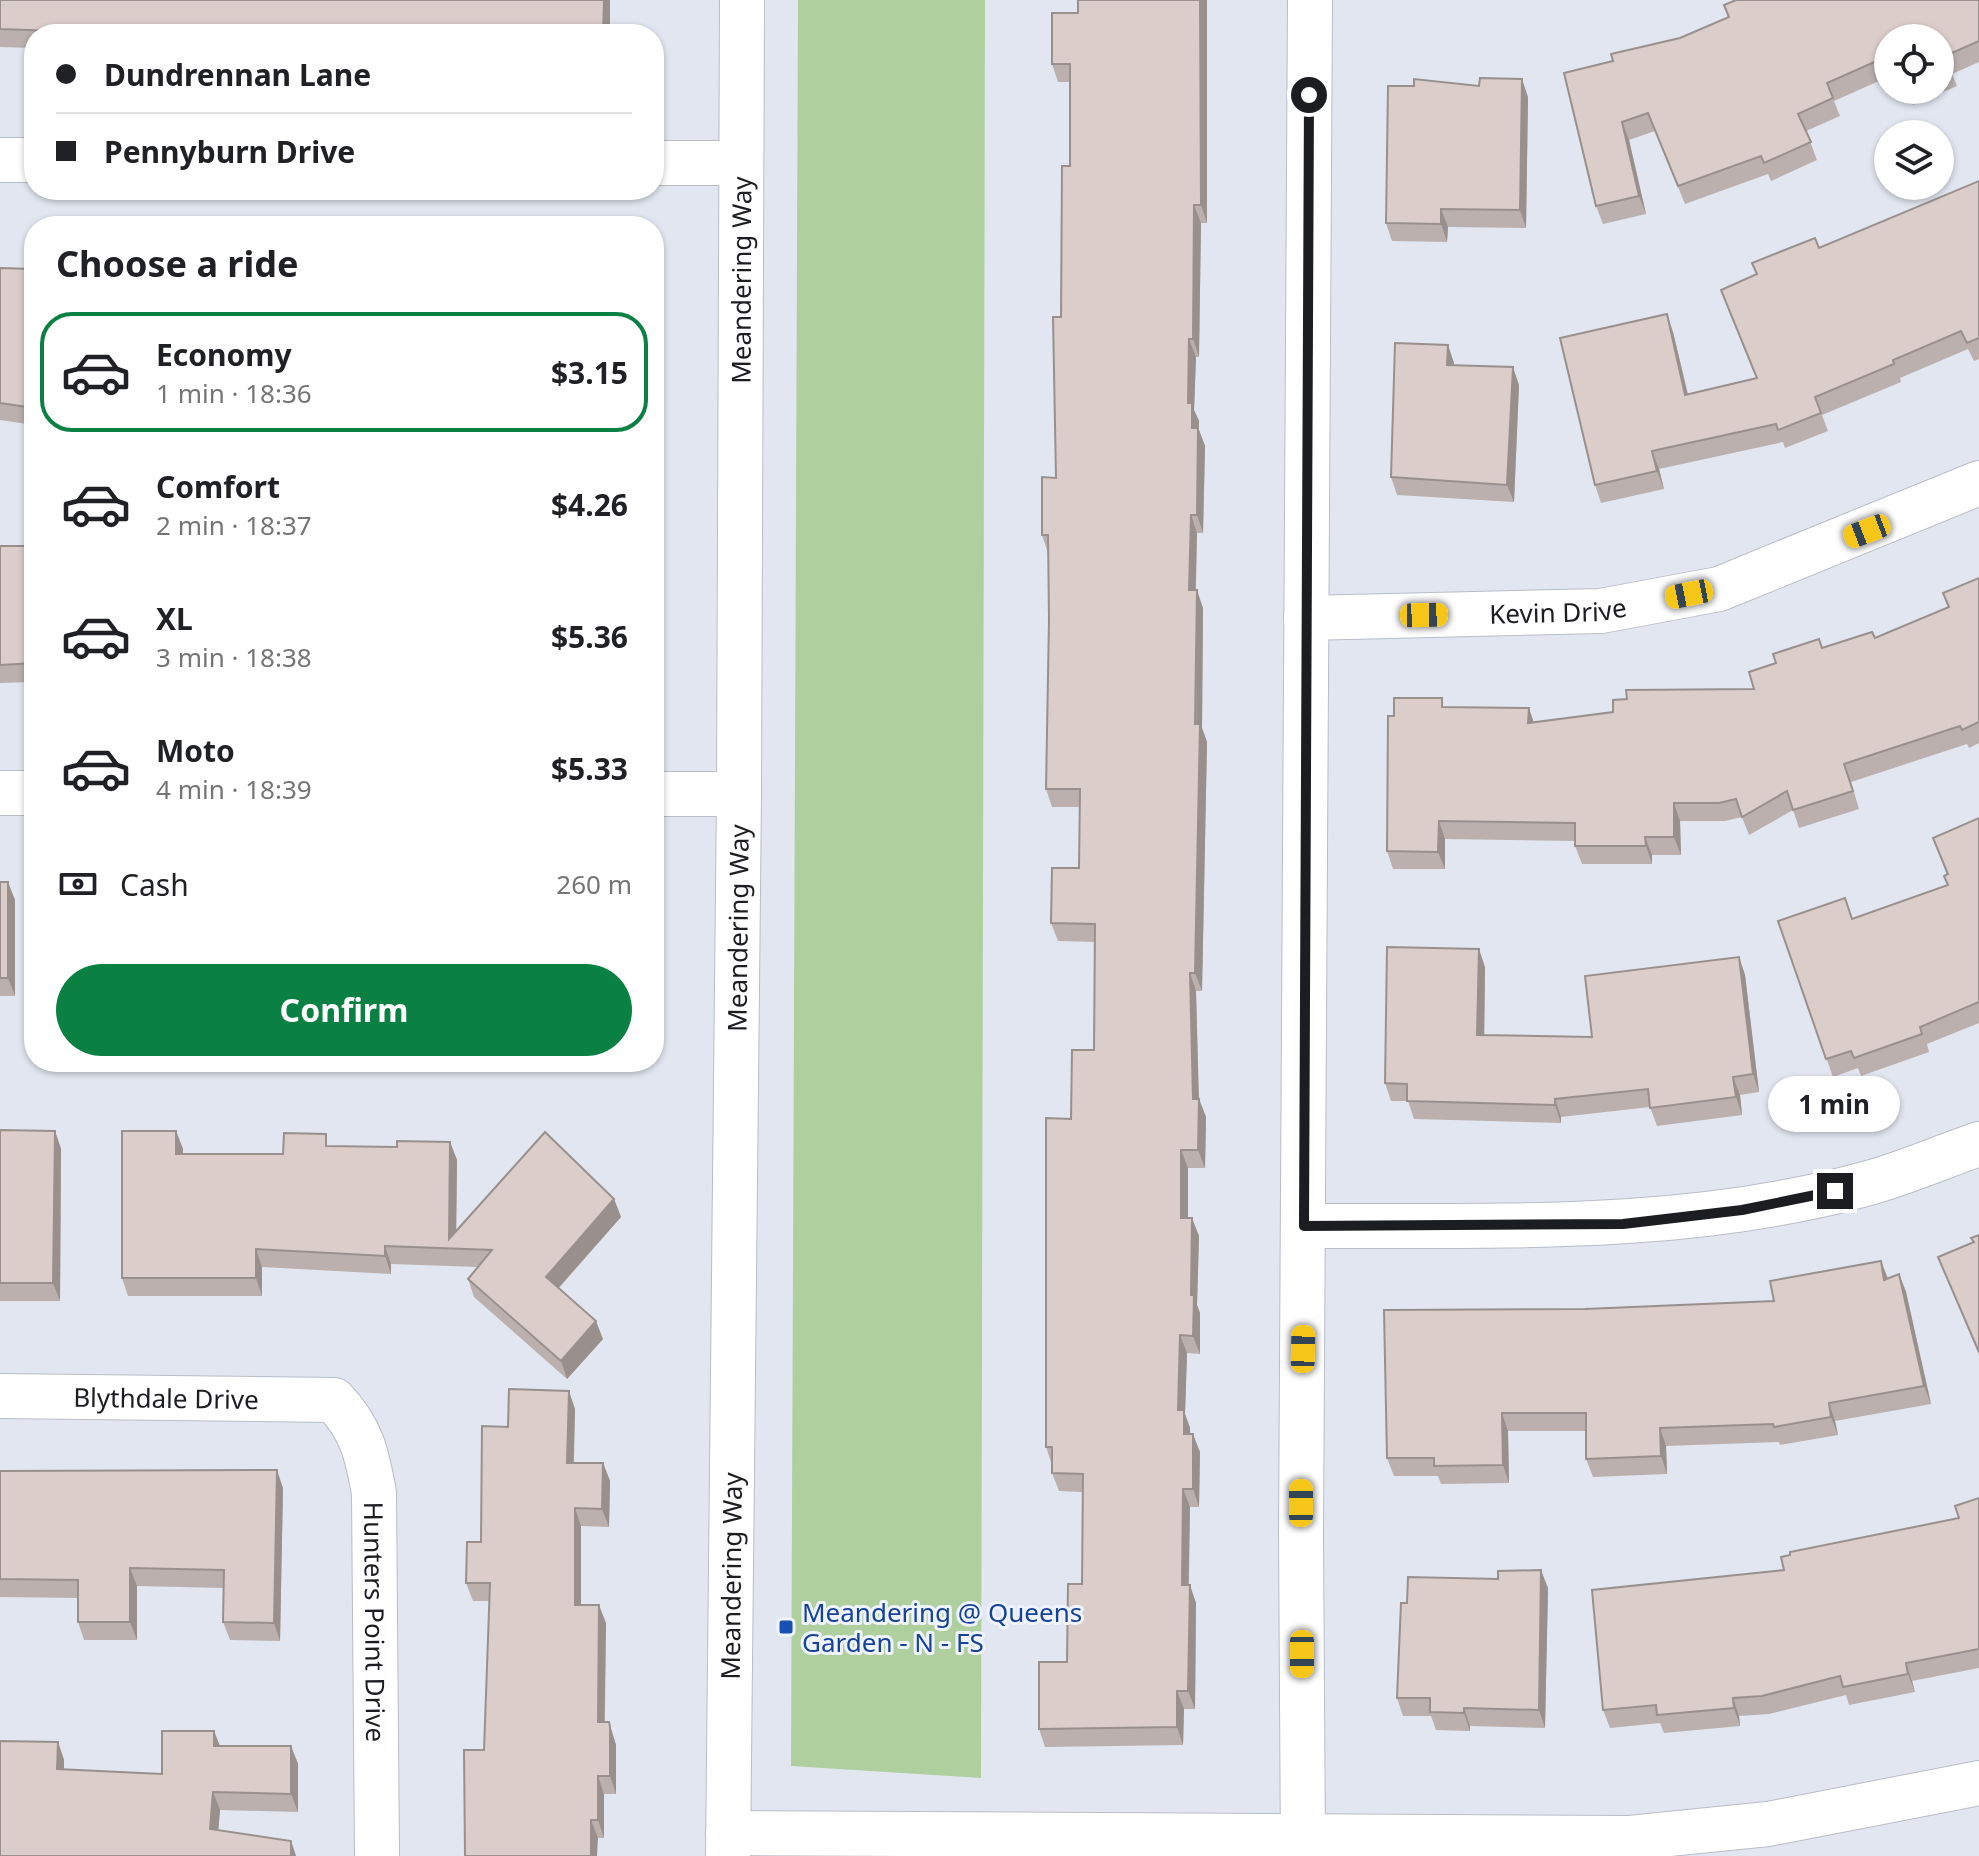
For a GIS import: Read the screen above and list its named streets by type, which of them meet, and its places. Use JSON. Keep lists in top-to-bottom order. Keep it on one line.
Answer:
{"streets":{"street":["Meandering Way","Kevin Drive","Blythdale Drive","Hunters Point Drive"]},"crossings":[["Blythdale Drive","Hunters Point Drive"]],"places":{"transit":["Meandering @ Queens Garden - N - FS"]},"page":{"banner":["Dundrennan Lane","Pennyburn Drive"],"heading":"Choose a ride","list":[{"name":"Economy","note":"1 min · 18:36","value":"$3.15"},{"name":"Comfort","note":"2 min · 18:37","value":"$4.26"},{"name":"XL","note":"3 min · 18:38","value":"$5.36"},{"name":"Moto","note":"4 min · 18:39","value":"$5.33"}],"pay":["Cash","260 m"],"buttons":"Confirm","bubble":"1 min"}}
